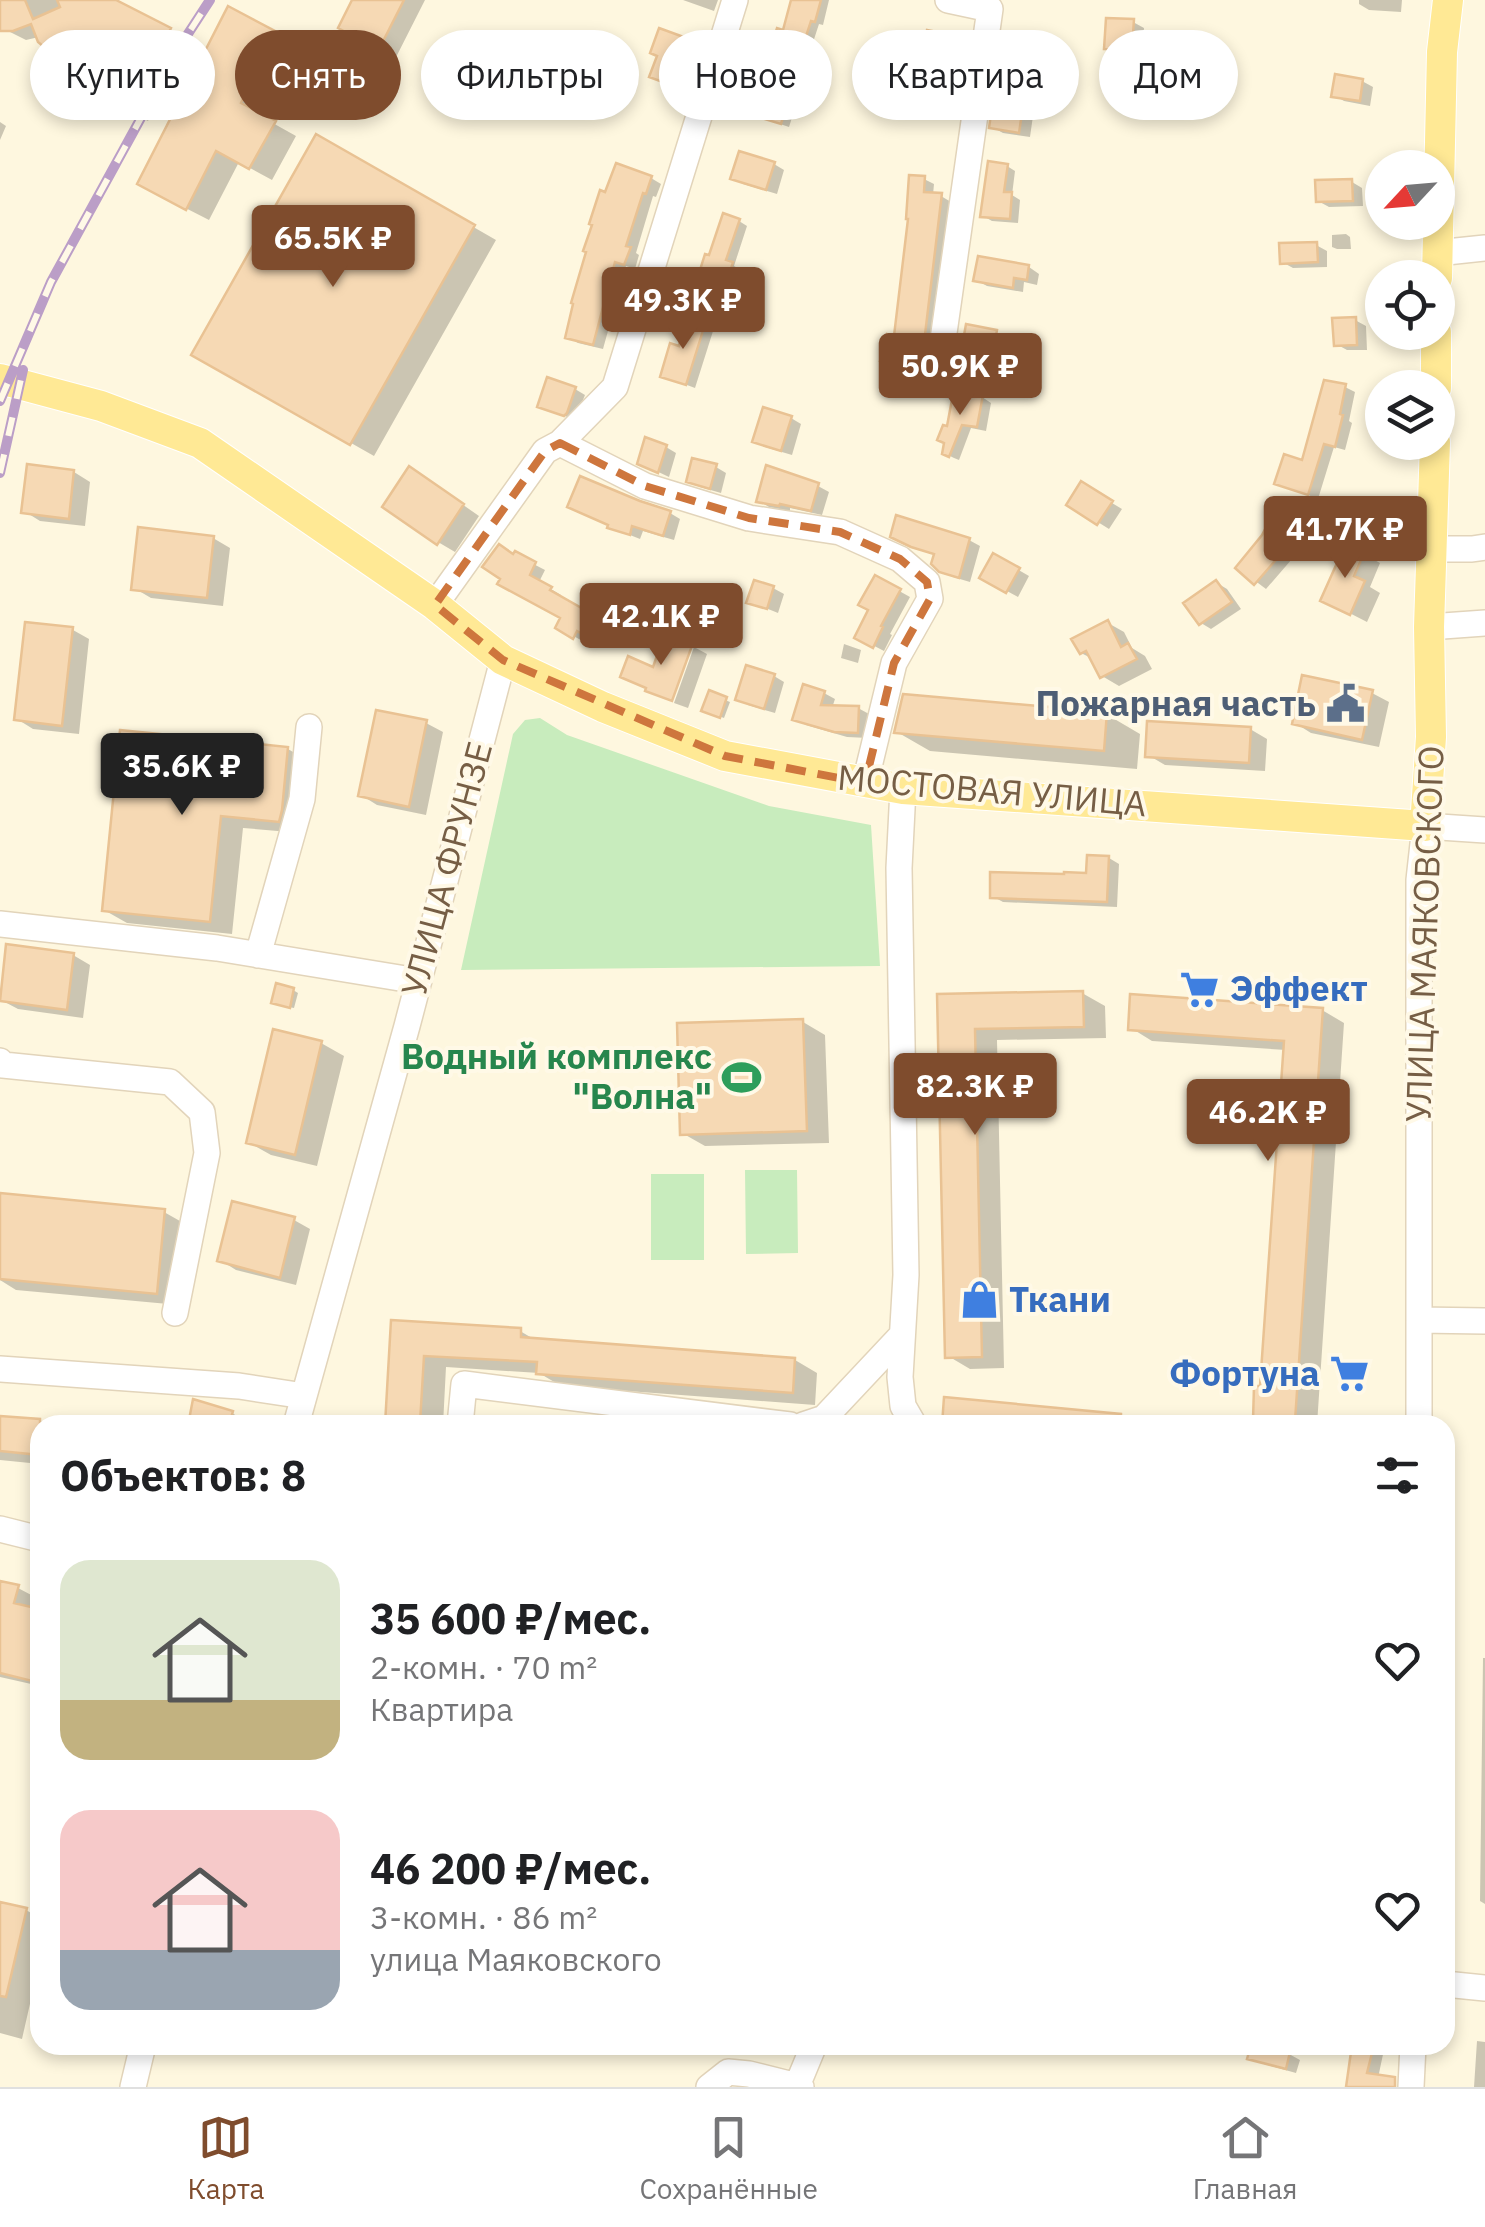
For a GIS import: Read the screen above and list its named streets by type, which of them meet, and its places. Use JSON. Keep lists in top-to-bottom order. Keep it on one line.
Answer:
{"streets":{"main road":["МОСТОВАЯ УЛИЦА","УЛИЦА МАЯКОВСКОГО"],"street":["УЛИЦА ФРУНЗЕ"]},"crossings":[["МОСТОВАЯ УЛИЦА","УЛИЦА ФРУНЗЕ"],["МОСТОВАЯ УЛИЦА","УЛИЦА МАЯКОВСКОГО"]],"places":{"public building":["Пожарная часть"],"supermarket":["Эффект","Фортуна"],"sports":["Водный комплекс \"Волна\""],"shop":["Ткани"]},"north":"bottom left","page":{"chip":["Купить","Снять","Фильтры","Новое","Квартира","Дом"],"price":["65.5K ₽","49.3K ₽","50.9K ₽","41.7K ₽","42.1K ₽","35.6K ₽","82.3K ₽","46.2K ₽"],"heading":"Объектов: 8","list":[{"name":"35 600 ₽/мес.","note":"2-комн. · 70 m² · Квартира"},{"name":"46 200 ₽/мес.","note":"3-комн. · 86 m² · улица Маяковского"}],"tabs":["Карта","Сохранённые","Главная"]}}
